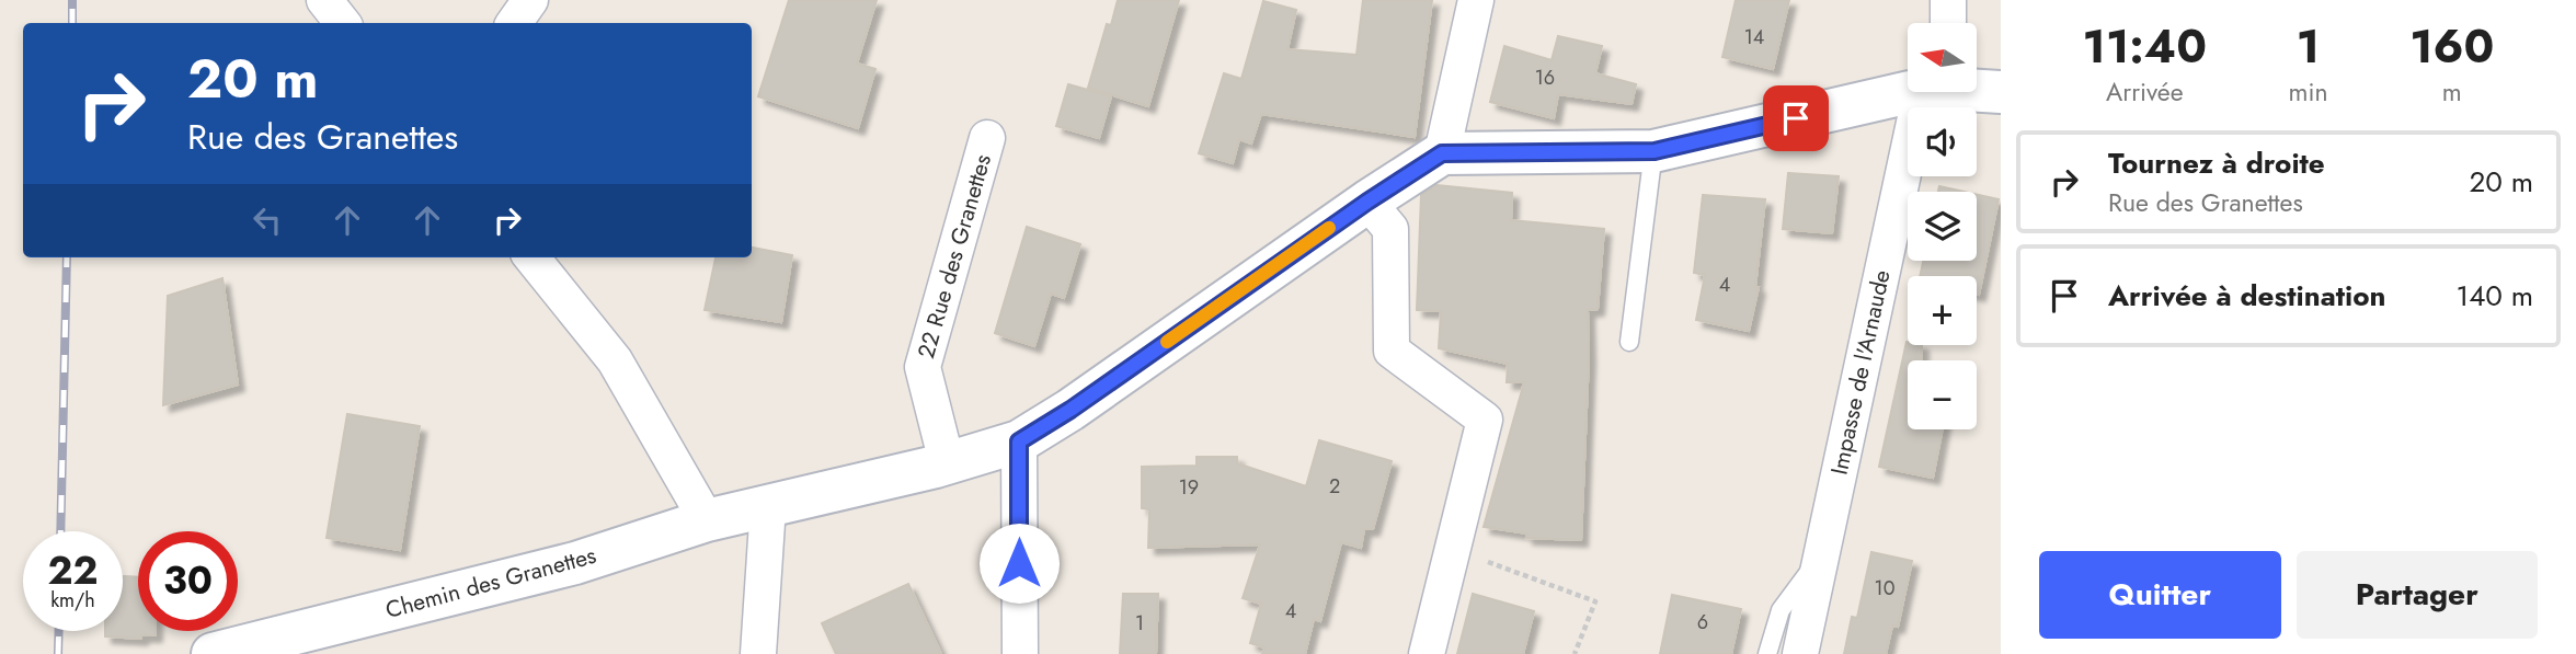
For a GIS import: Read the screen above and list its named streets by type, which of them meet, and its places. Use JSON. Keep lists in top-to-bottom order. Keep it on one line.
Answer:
{"streets":{"street":["22 Rue des Granettes","Impasse de l'Arnaude","Chemin des Granettes"]},"crossings":[["22 Rue des Granettes","Chemin des Granettes"]],"house_numbers":["14","16","4","2","19","10","4","6","1"],"north":"left","page":{"eta":["11:40","Arrivée","1","min","160","m"],"map_buttons":["+","−"],"turn":["20 m","Rue des Granettes"],"list":[{"name":"Tournez à droite","note":"Rue des Granettes","value":"20 m"},{"name":"Arrivée à destination","value":"140 m"}],"speed":"22 km/h","limit":"30","buttons":["Quitter","Partager"]}}
